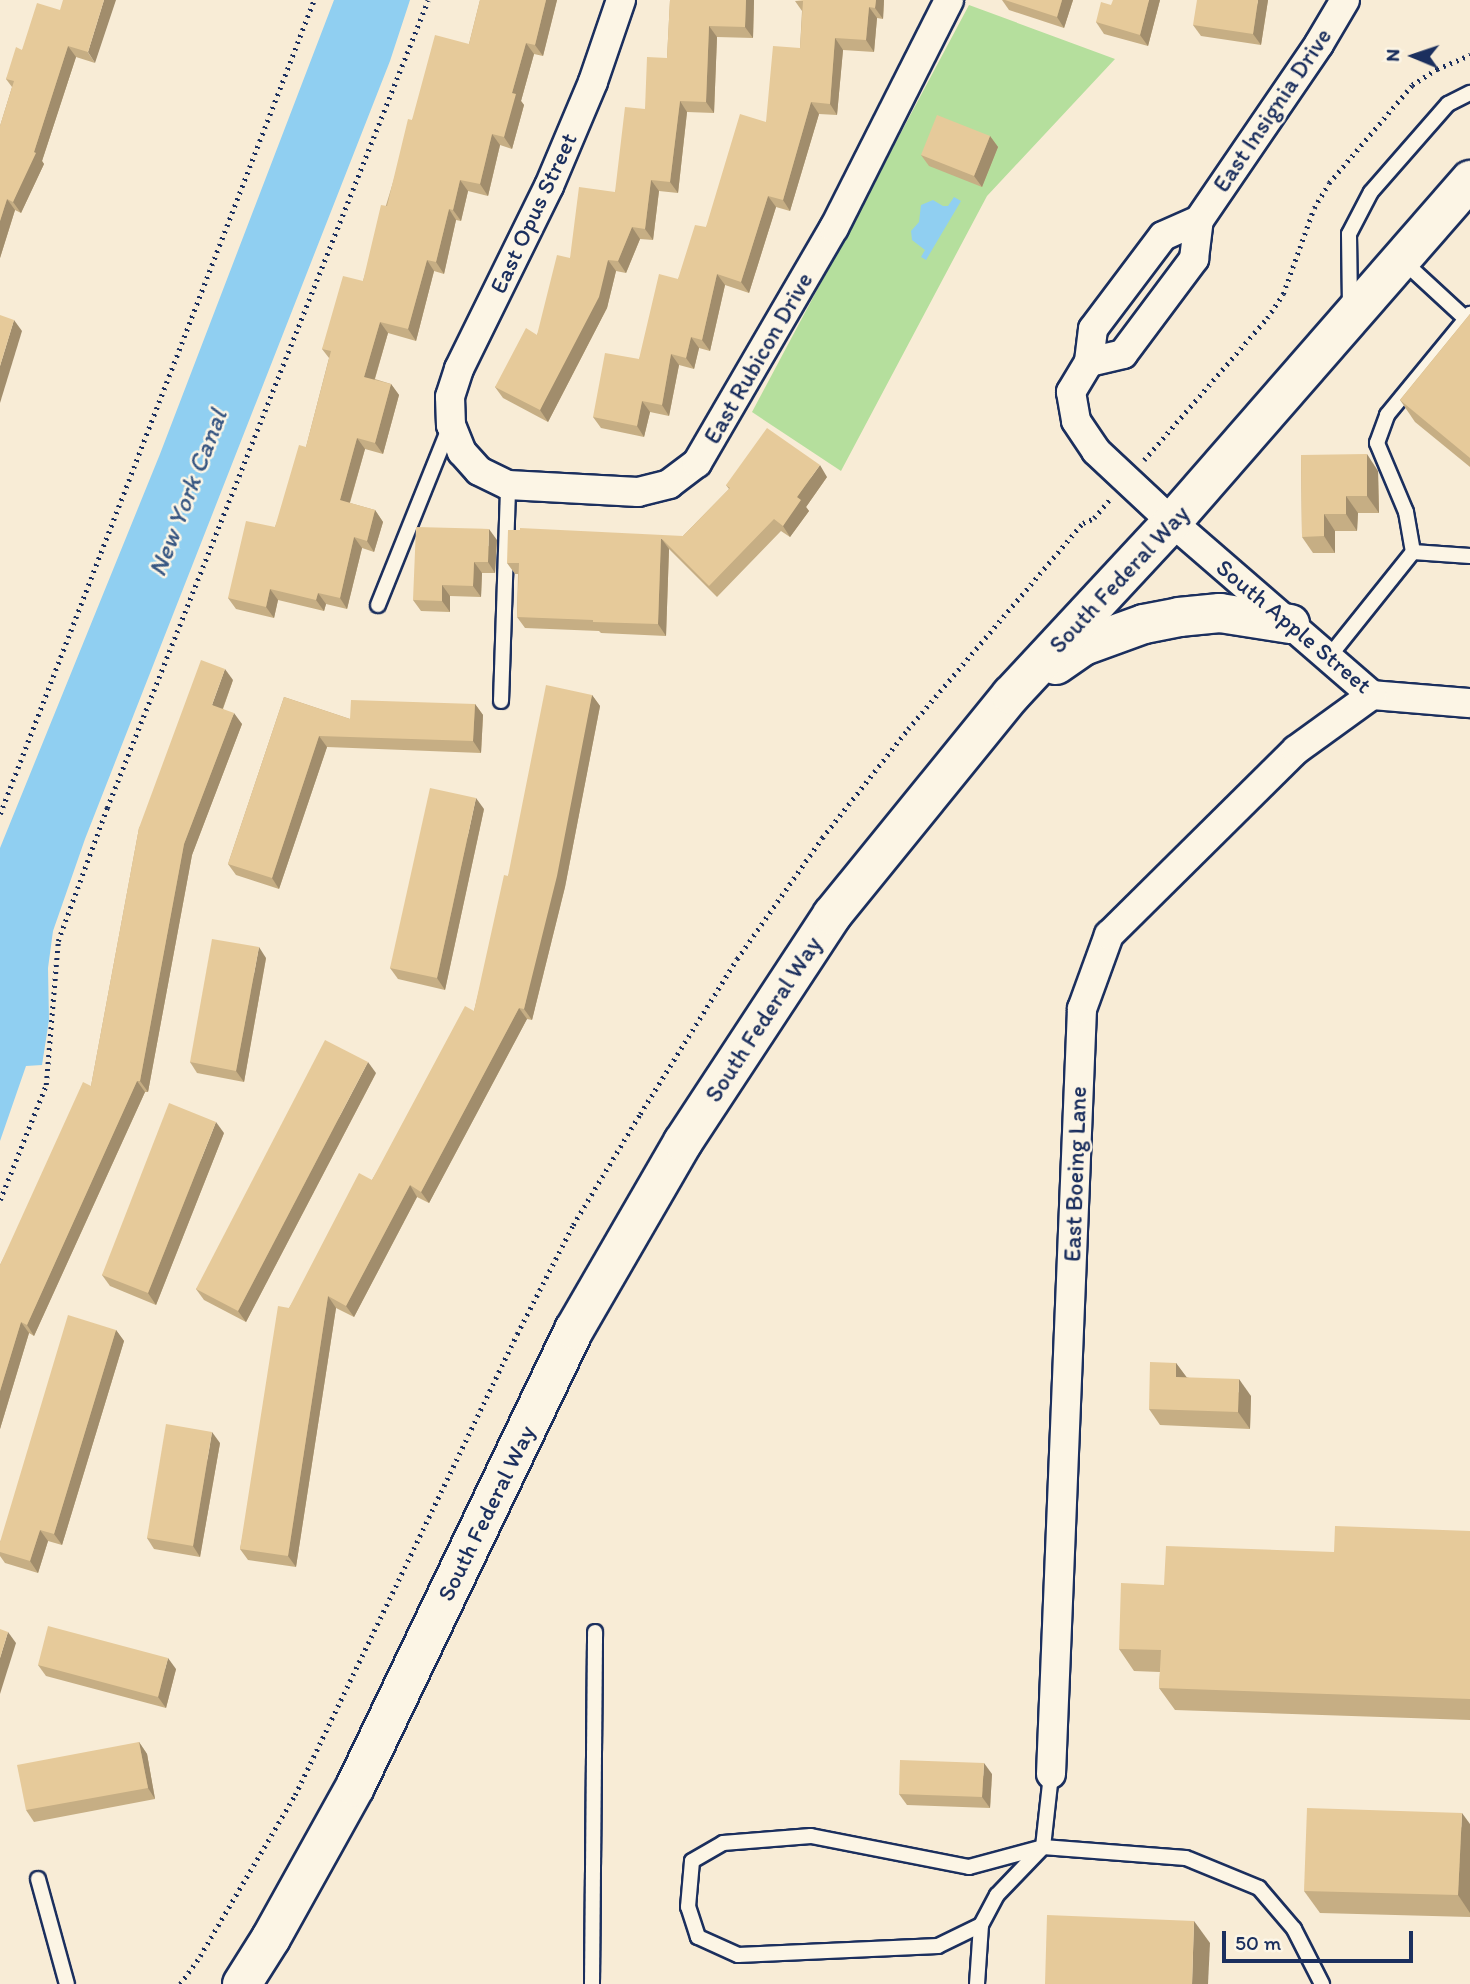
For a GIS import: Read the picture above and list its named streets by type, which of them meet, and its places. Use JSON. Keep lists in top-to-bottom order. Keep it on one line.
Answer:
{"streets":{"main road":["South Federal Way"],"street":["East Insignia Drive","East Opus Street","East Rubicon Drive","South Apple Street","East Boeing Lane"]},"crossings":[["East Insignia Drive","South Federal Way"],["East Insignia Drive","South Apple Street"],["East Opus Street","East Rubicon Drive"],["South Federal Way","South Apple Street"],["South Apple Street","East Boeing Lane"]],"water":["New York Canal"],"scale_bar":"50 m","north":"left"}
